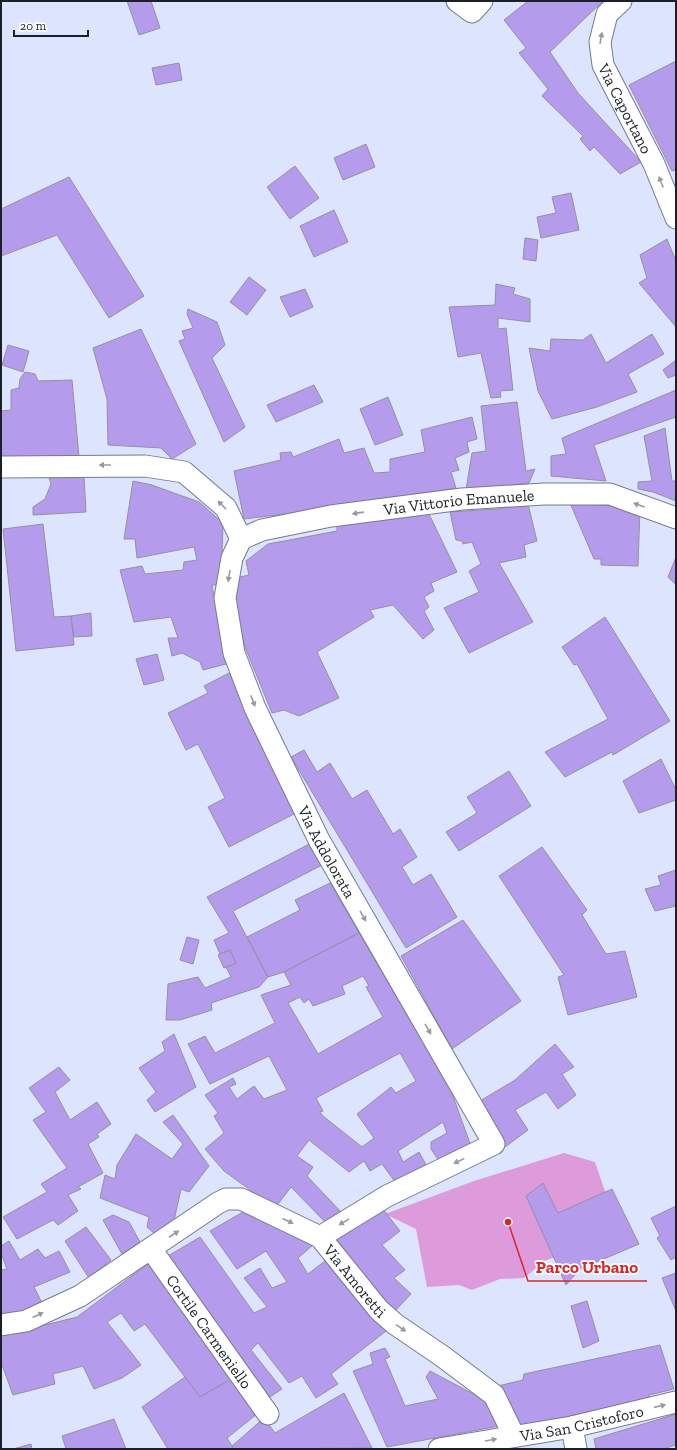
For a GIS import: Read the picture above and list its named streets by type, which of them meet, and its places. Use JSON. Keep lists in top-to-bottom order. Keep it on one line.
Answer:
{"streets":{"street":["Via Caportano","Via Vittorio Emanuele","Via Addolorata","Via Amoretti","Cortile Carmeniello","Via San Cristoforo"]},"crossings":[["Via Vittorio Emanuele","Via Addolorata"],["Via Addolorata","Via Amoretti"],["Via Amoretti","Cortile Carmeniello"],["Via Amoretti","Via San Cristoforo"]],"one_way":["Via Caportano","Via Vittorio Emanuele","Via Addolorata","Via Amoretti","Via San Cristoforo"],"places":["Parco Urbano"],"scale_bar":"20 m"}
